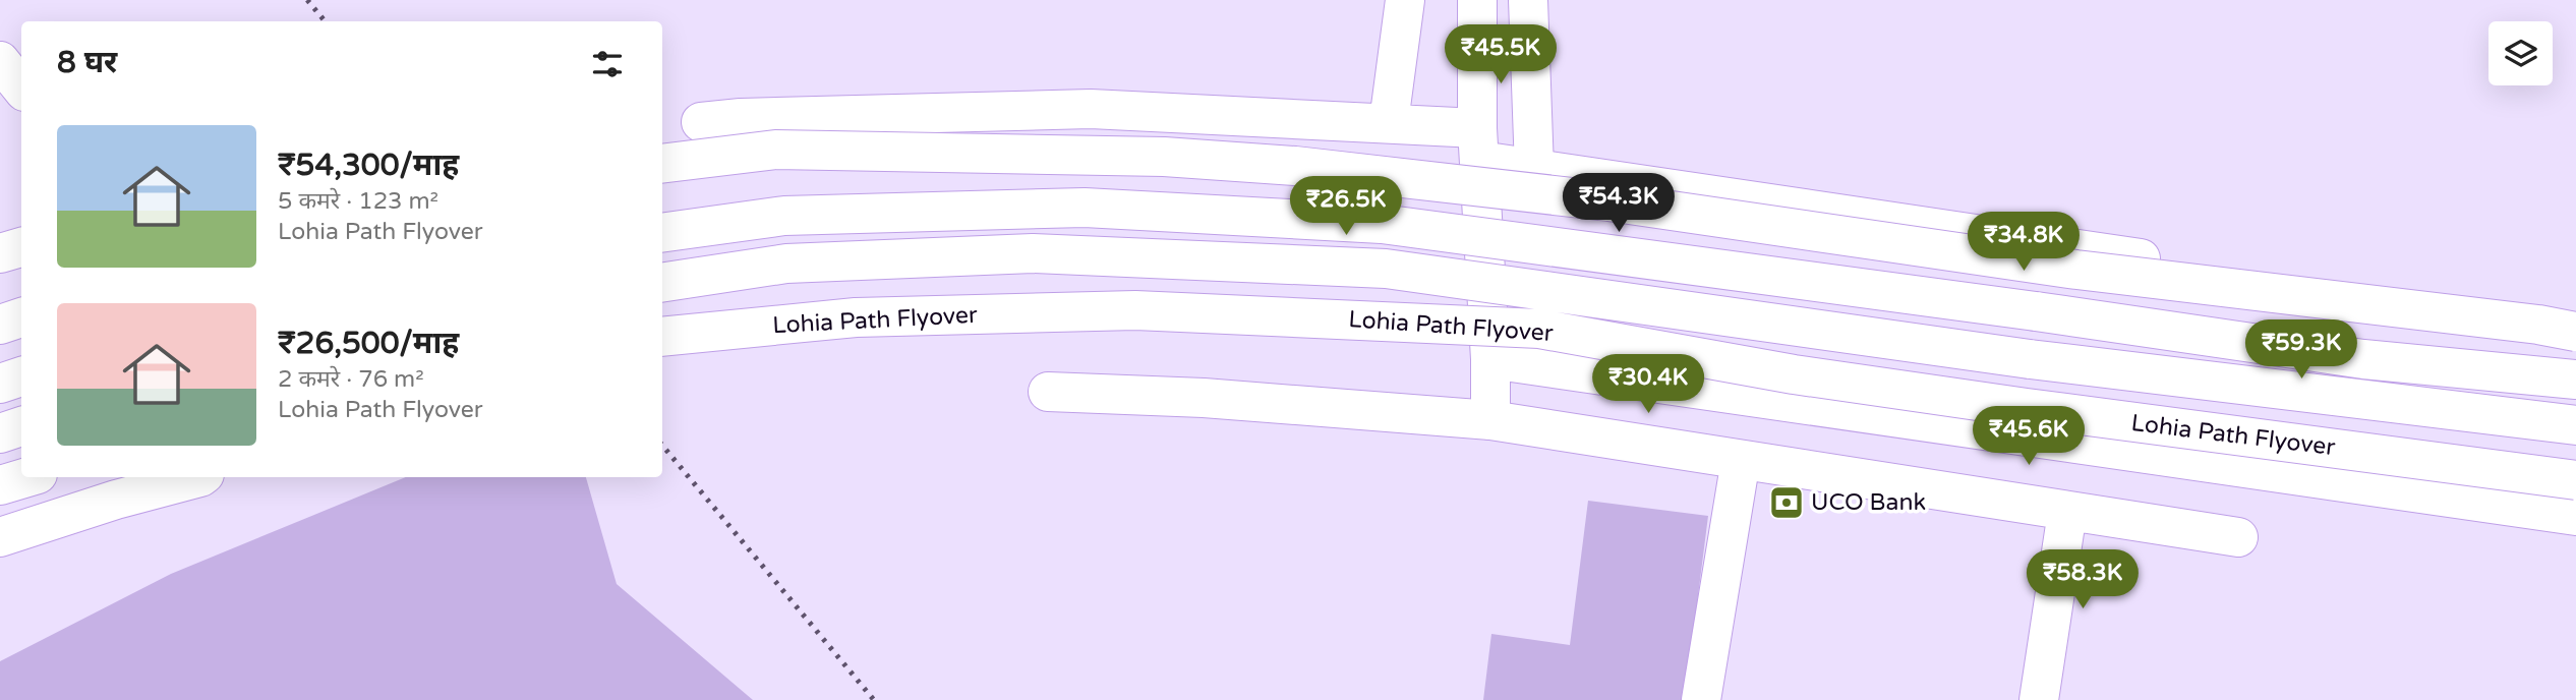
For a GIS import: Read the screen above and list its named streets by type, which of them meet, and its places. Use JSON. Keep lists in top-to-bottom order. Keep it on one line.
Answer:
{"streets":{"main road":["Lohia Path Flyover"]},"places":{"bank":["UCO Bank"]},"page":{"heading":"8 घर","price":["₹45.5K","₹54.3K","₹26.5K","₹34.8K","₹59.3K","₹30.4K","₹45.6K","₹58.3K"],"list":[{"name":"₹54,300/माह","note":"5 कमरे · 123 m² · Lohia Path Flyover"},{"name":"₹26,500/माह","note":"2 कमरे · 76 m² · Lohia Path Flyover"}]}}
